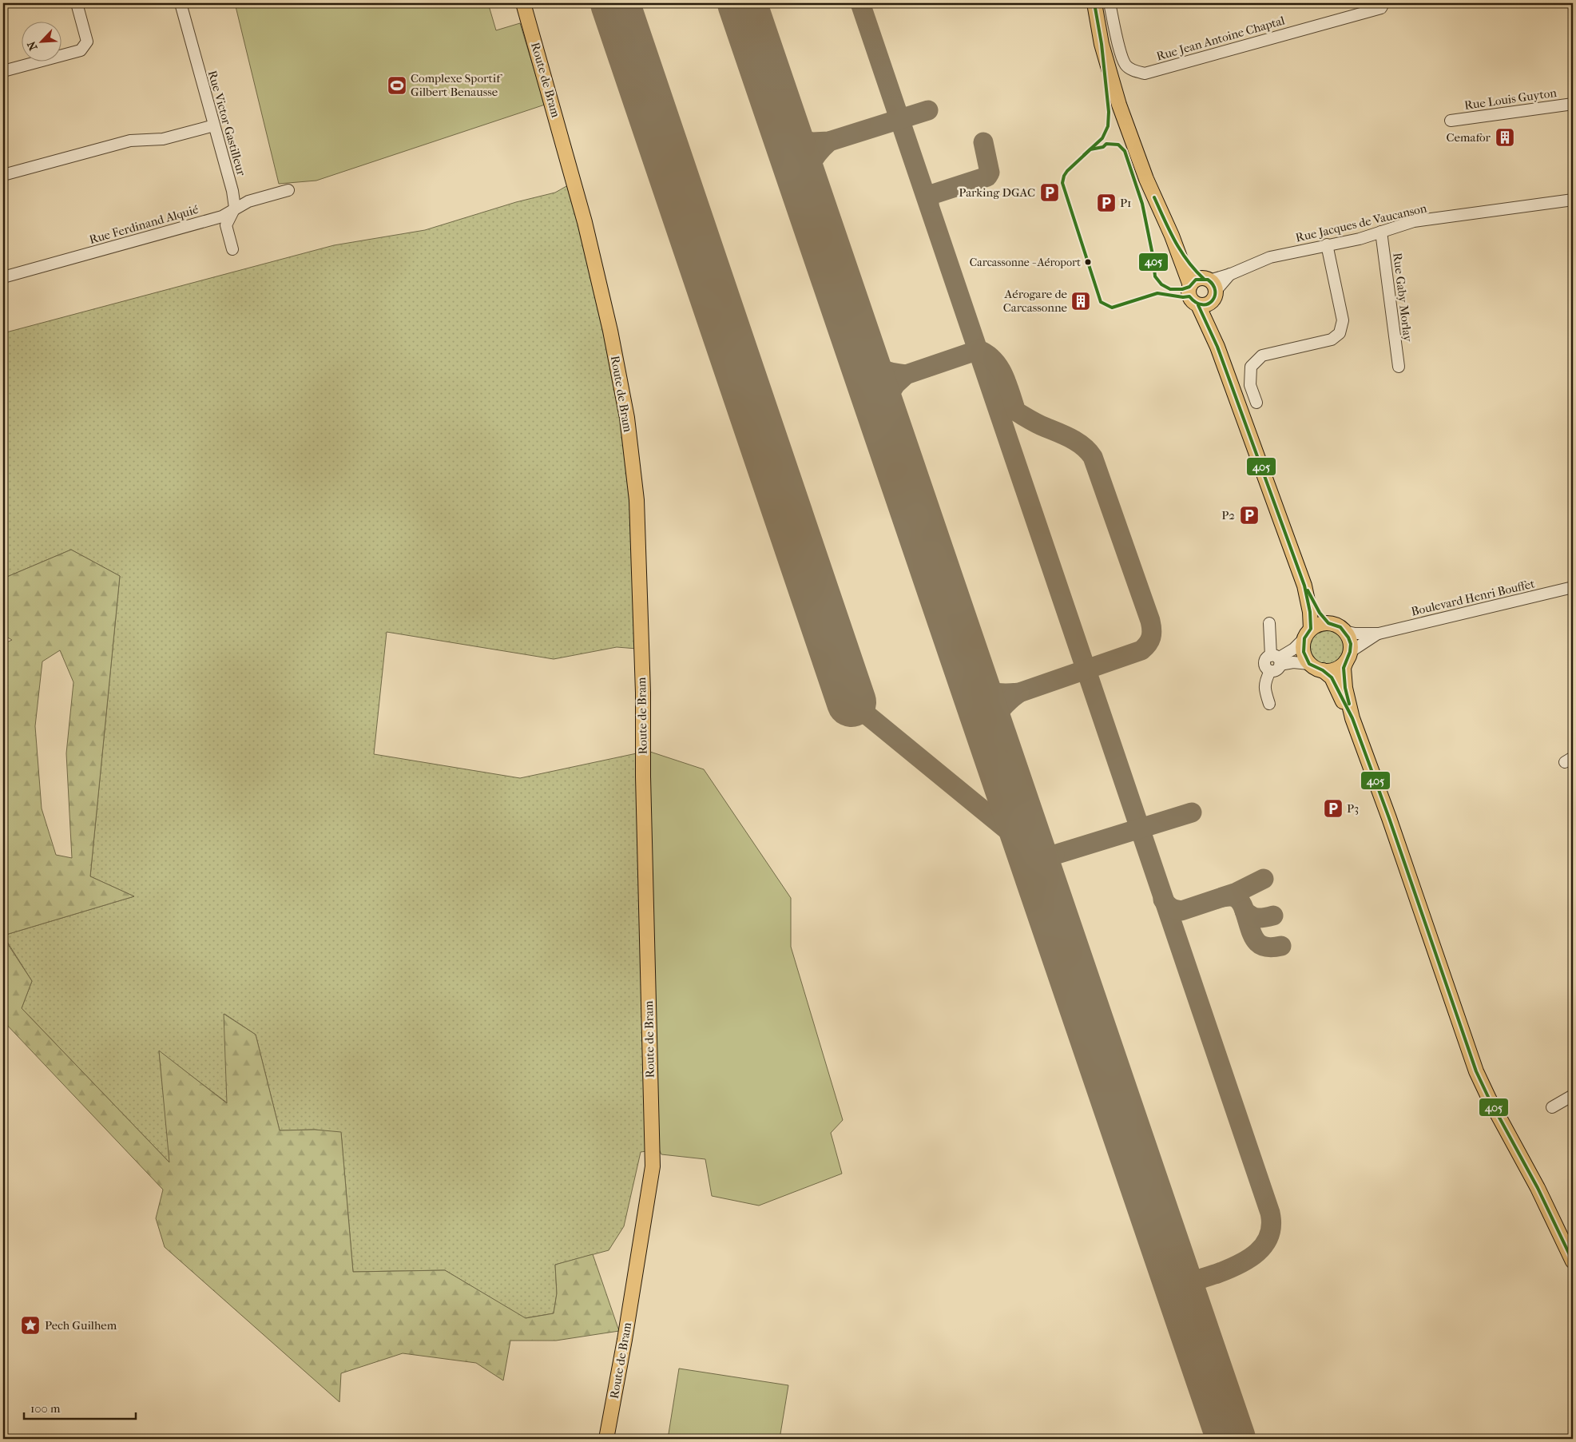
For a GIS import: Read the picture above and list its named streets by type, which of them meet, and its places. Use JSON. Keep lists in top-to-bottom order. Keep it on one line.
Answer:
{"streets":{"main road":["Route de Bram"],"street":["Rue Jean Antoine Chaptal","Rue Louis Guyton","Rue Victor Gastilleur","Rue Jacques de Vaucanson","Rue Ferdinand Alquié","Rue Gaby Morlay","Boulevard Henri Bouffet"]},"crossings":[["Rue Victor Gastilleur","Rue Ferdinand Alquié"],["Rue Jacques de Vaucanson","Rue Gaby Morlay"]],"places":{"sports":["Complexe Sportif Gilbert Benausse"],"building":["Cemafor","Aérogare de Carcassonne"],"parking":["Parking DGAC","P1","P2","P3"],"other":["Carcassonne - Aéroport"],"place":["Pech Guilhem"]},"lines":["transit line 405"],"scale_bar":"100 m","north":"bottom left"}
